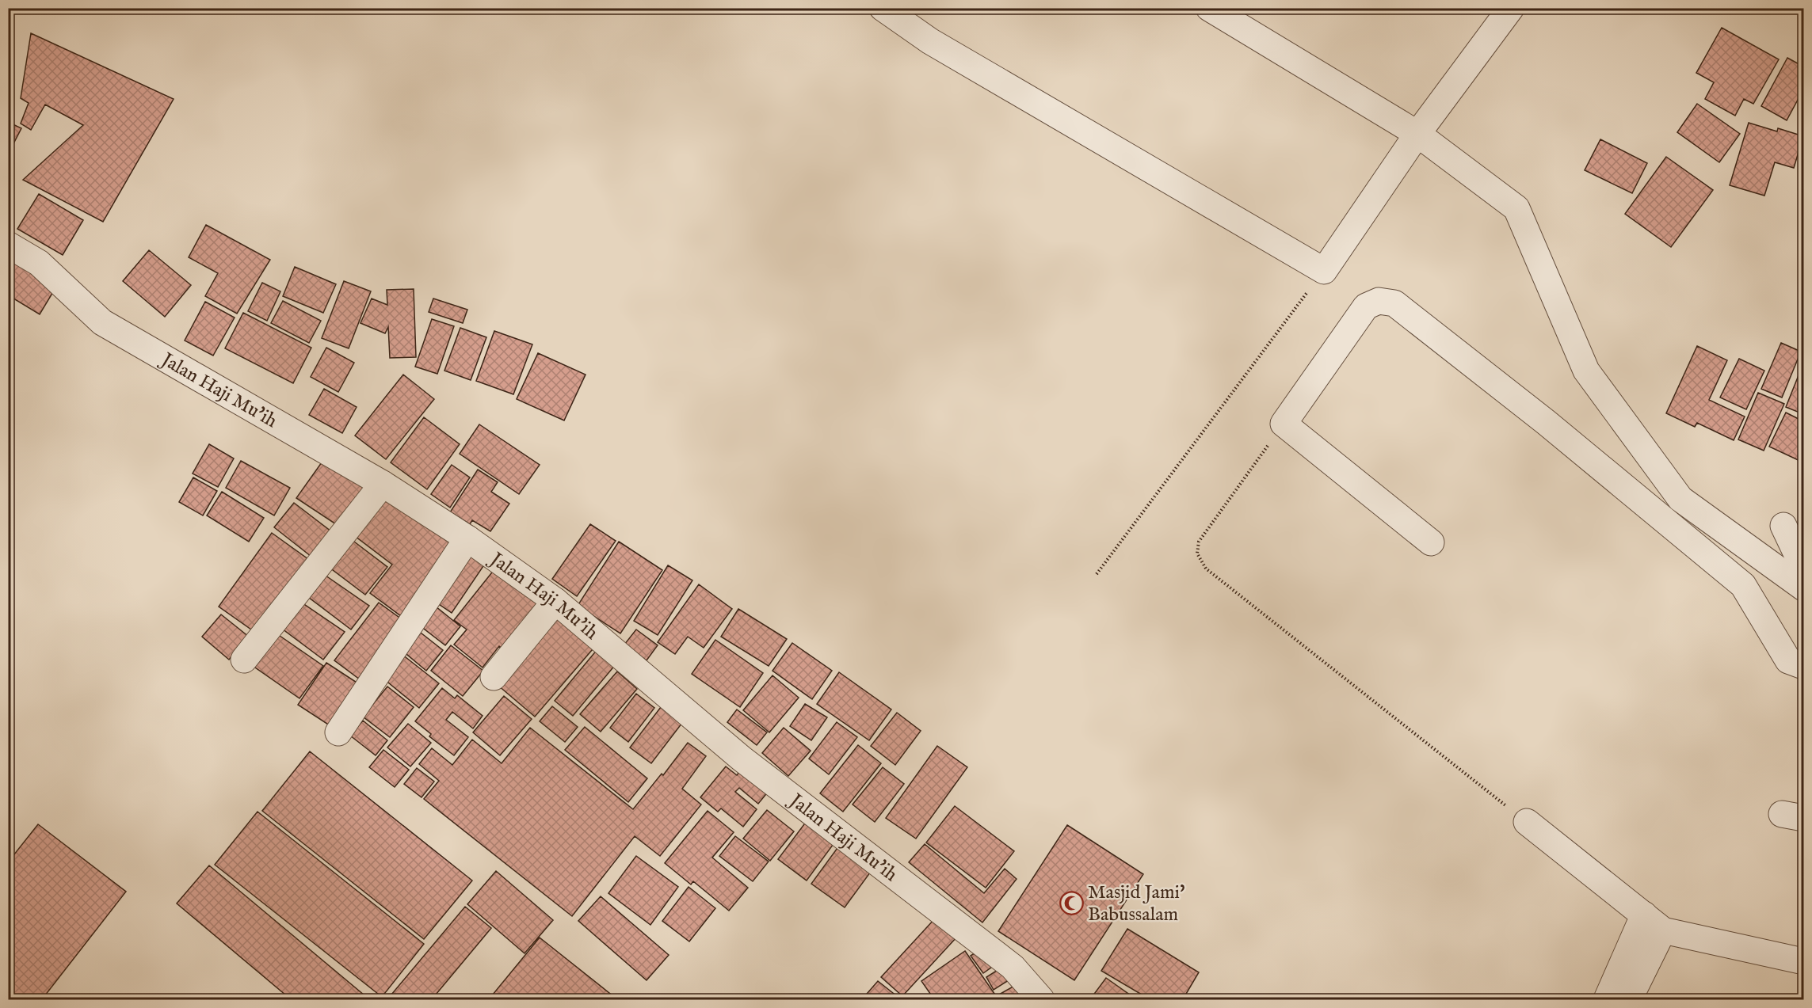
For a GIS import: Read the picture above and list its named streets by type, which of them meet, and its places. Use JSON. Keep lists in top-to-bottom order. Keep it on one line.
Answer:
{"streets":{"street":["Jalan Haji Mu'ih"]},"places":{"mosque":["Masjid Jami' Babussalam"]}}
